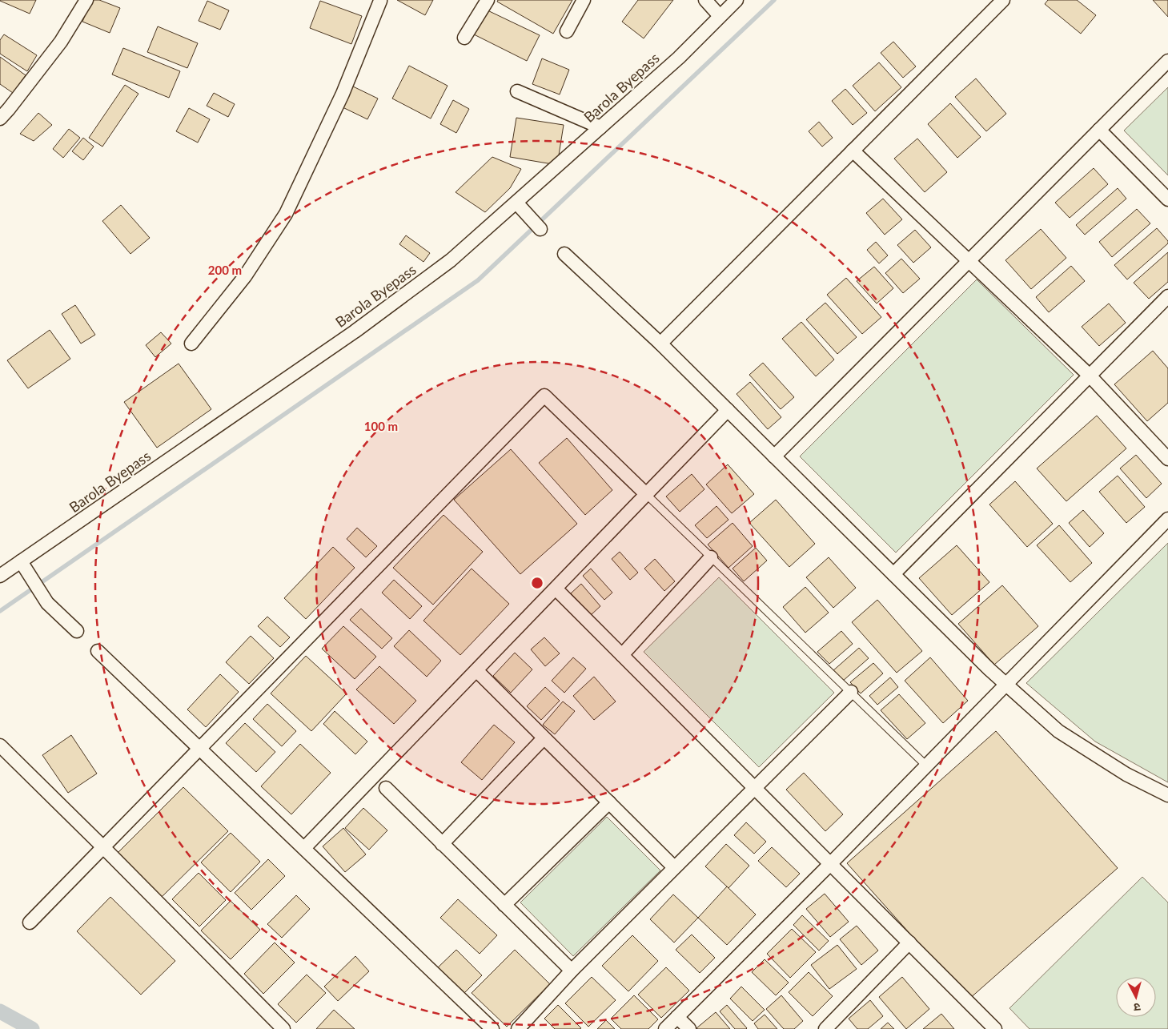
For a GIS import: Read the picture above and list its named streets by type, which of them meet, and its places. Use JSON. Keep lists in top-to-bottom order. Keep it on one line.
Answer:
{"streets":{"street":["Barola Byepass"]},"north":"bottom","rings":["200 m","100 m"]}
